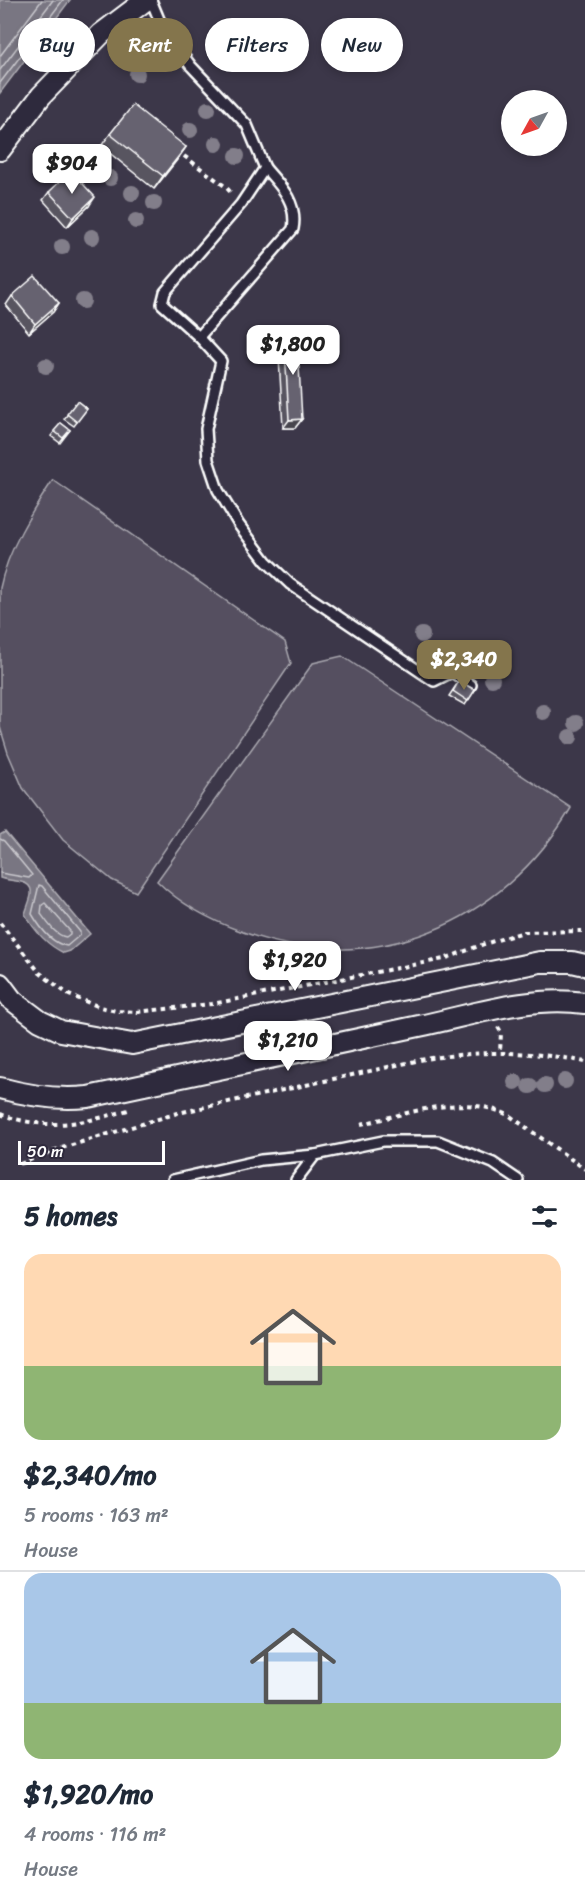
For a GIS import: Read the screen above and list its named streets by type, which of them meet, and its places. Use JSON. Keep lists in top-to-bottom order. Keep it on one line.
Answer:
{"scale_bar":"50 m","north":"bottom left","page":{"chip":["Buy","Rent","Filters","New"],"price":["$904","$1,800","$2,340","$1,920","$1,210"],"scale":"50 m","heading":"5 homes","list":[{"name":"$2,340/mo","note":"5 rooms · 163 m² · House"},{"name":"$1,920/mo","note":"4 rooms · 116 m² · House"}]}}
